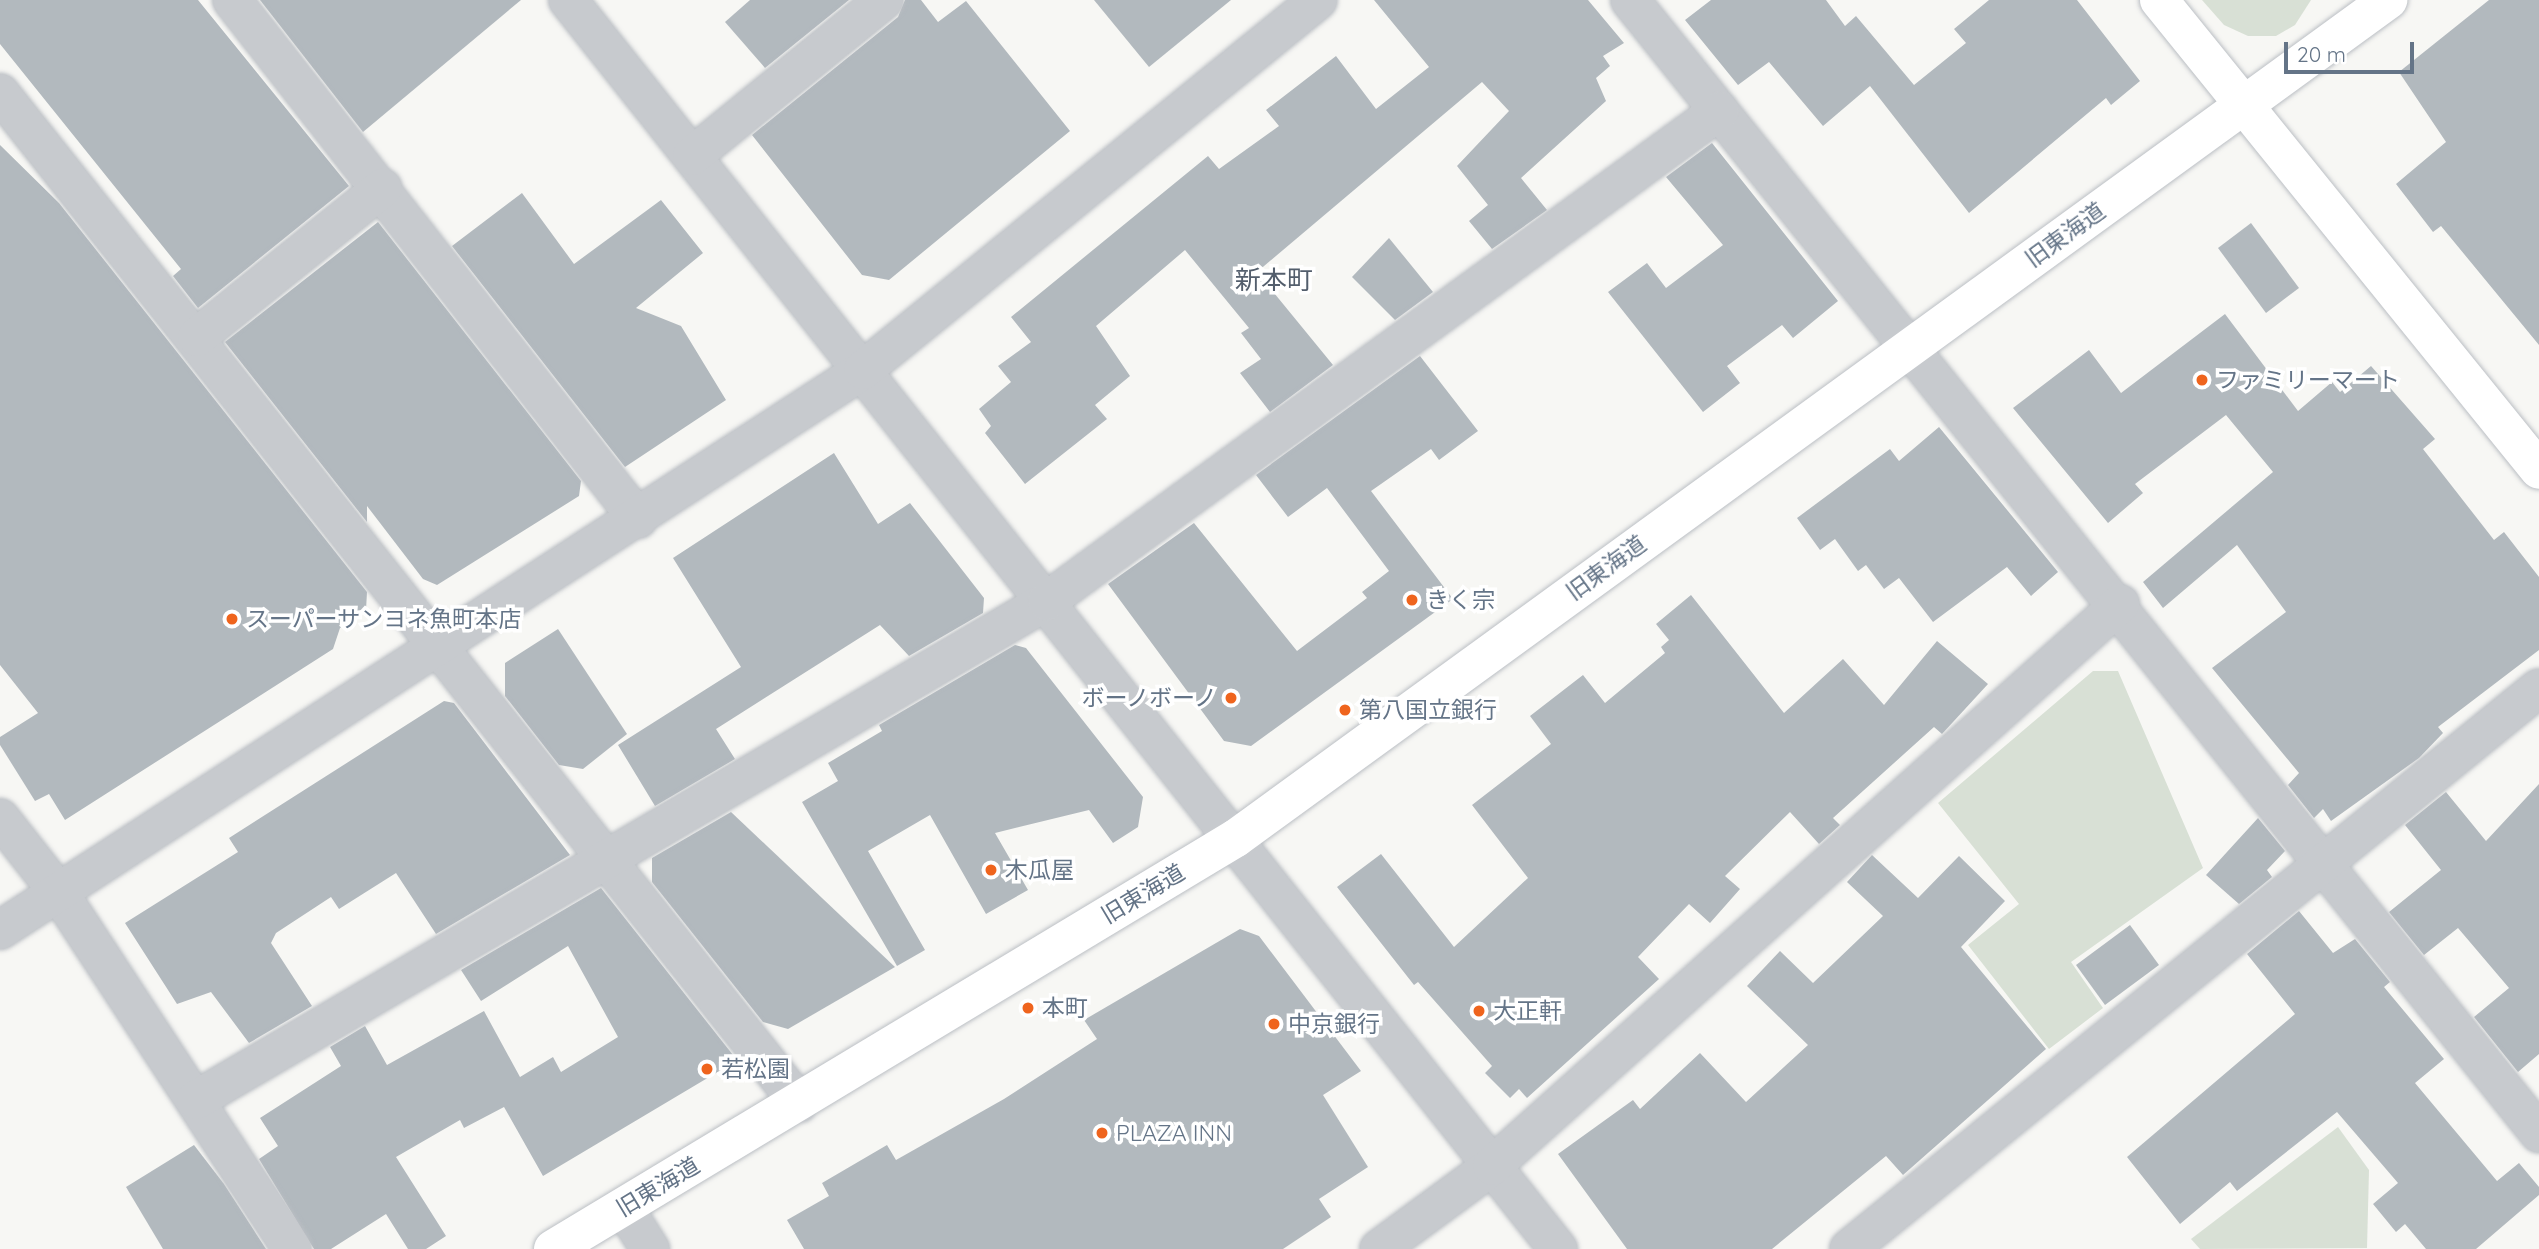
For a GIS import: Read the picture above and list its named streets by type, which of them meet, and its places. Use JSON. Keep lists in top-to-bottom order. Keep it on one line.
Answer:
{"streets":{"street":["旧東海道"]},"districts":["新本町"],"places":["ファミリーマート","きく宗","スーパーサンヨネ魚町本店","ボーノボーノ","第八国立銀行","木瓜屋","本町","大正軒","中京銀行","若松園","PLAZA INN"],"scale_bar":"20 m"}
